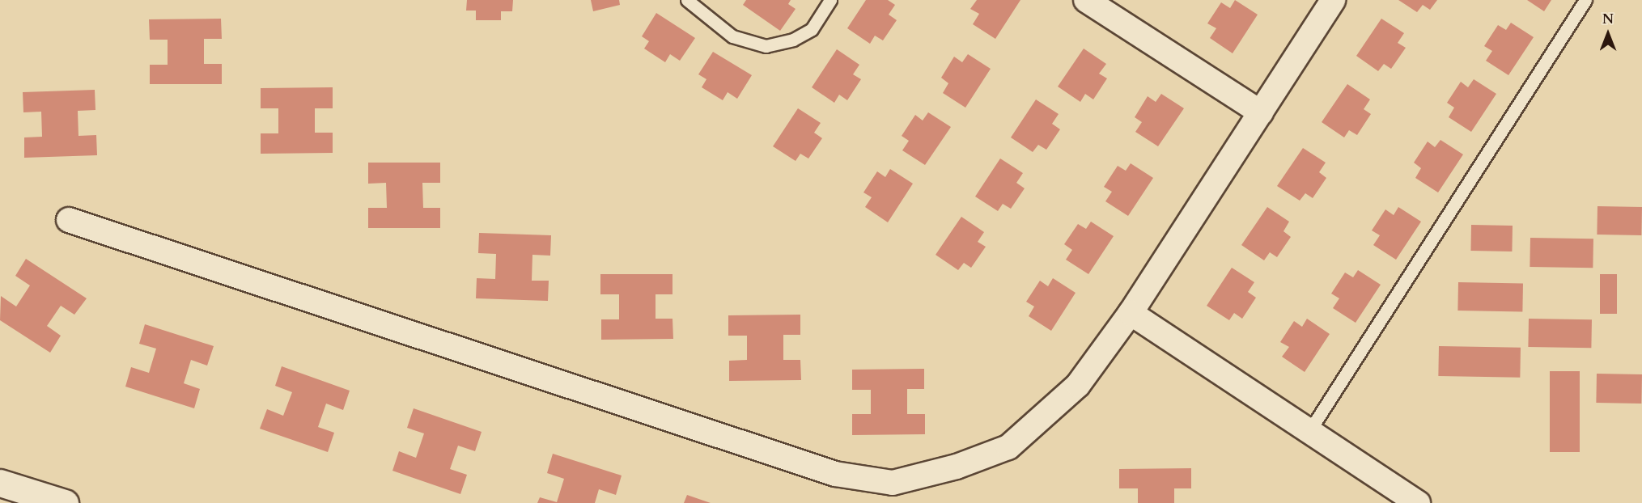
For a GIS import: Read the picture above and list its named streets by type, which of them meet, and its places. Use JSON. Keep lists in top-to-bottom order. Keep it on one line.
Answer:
{"north":"top"}
